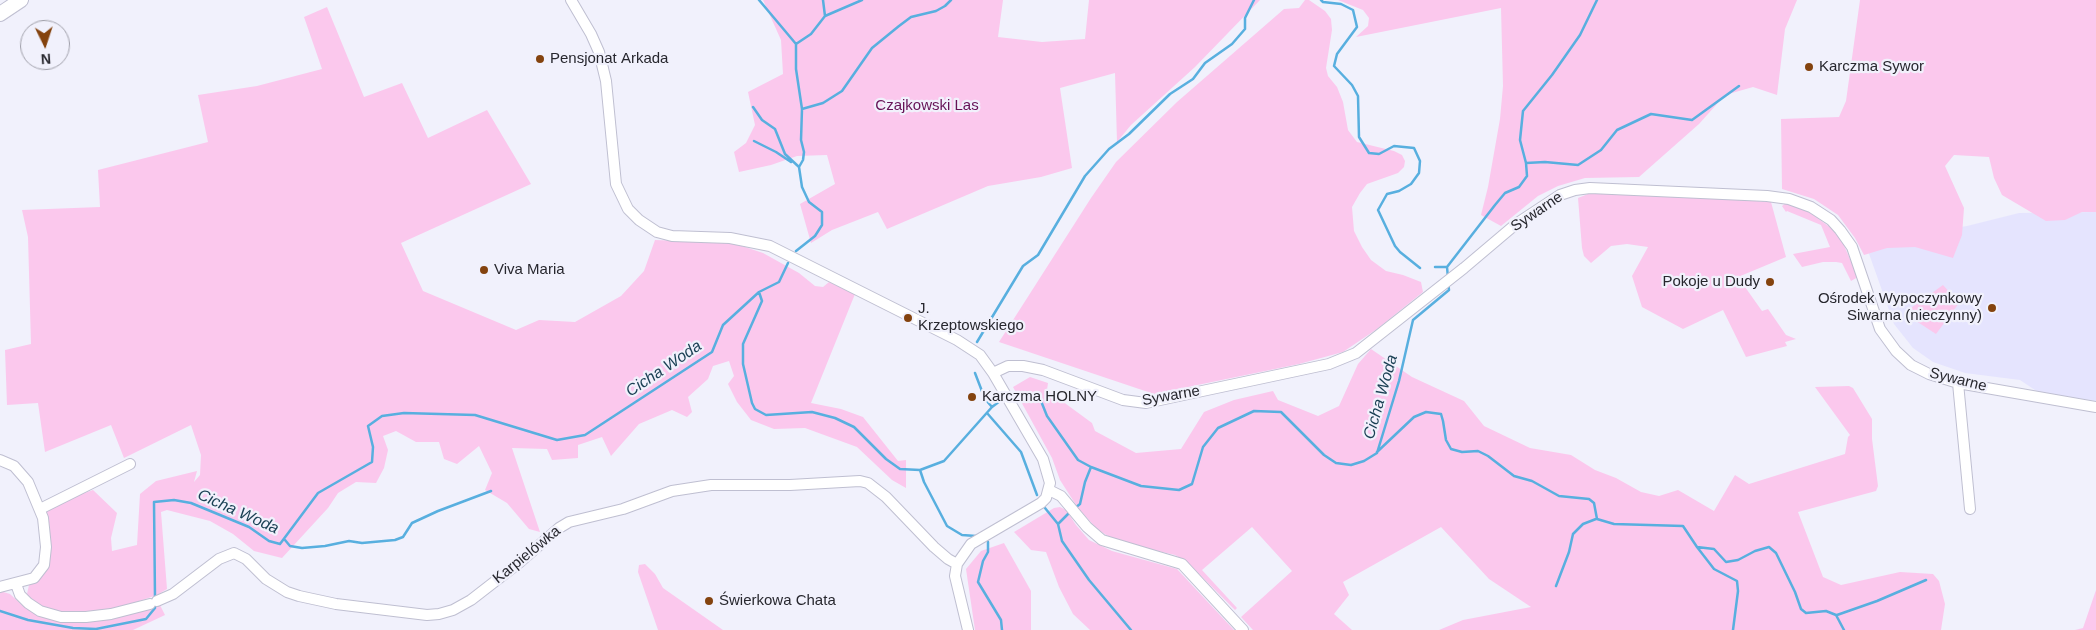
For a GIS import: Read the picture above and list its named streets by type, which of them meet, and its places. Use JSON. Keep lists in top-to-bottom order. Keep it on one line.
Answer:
{"streets":{"street":["Sywarne","Karpielówka"]},"water":["Cicha Woda"],"parks":["Czajkowski Las"],"places":["Pensjonat Arkada","Karczma Sywor","Viva Maria","Pokoje u Dudy","Ośrodek Wypoczynkowy Siwarna (nieczynny)","J. Krzeptowskiego","Karczma HOLNY","Świerkowa Chata"],"north":"bottom"}
